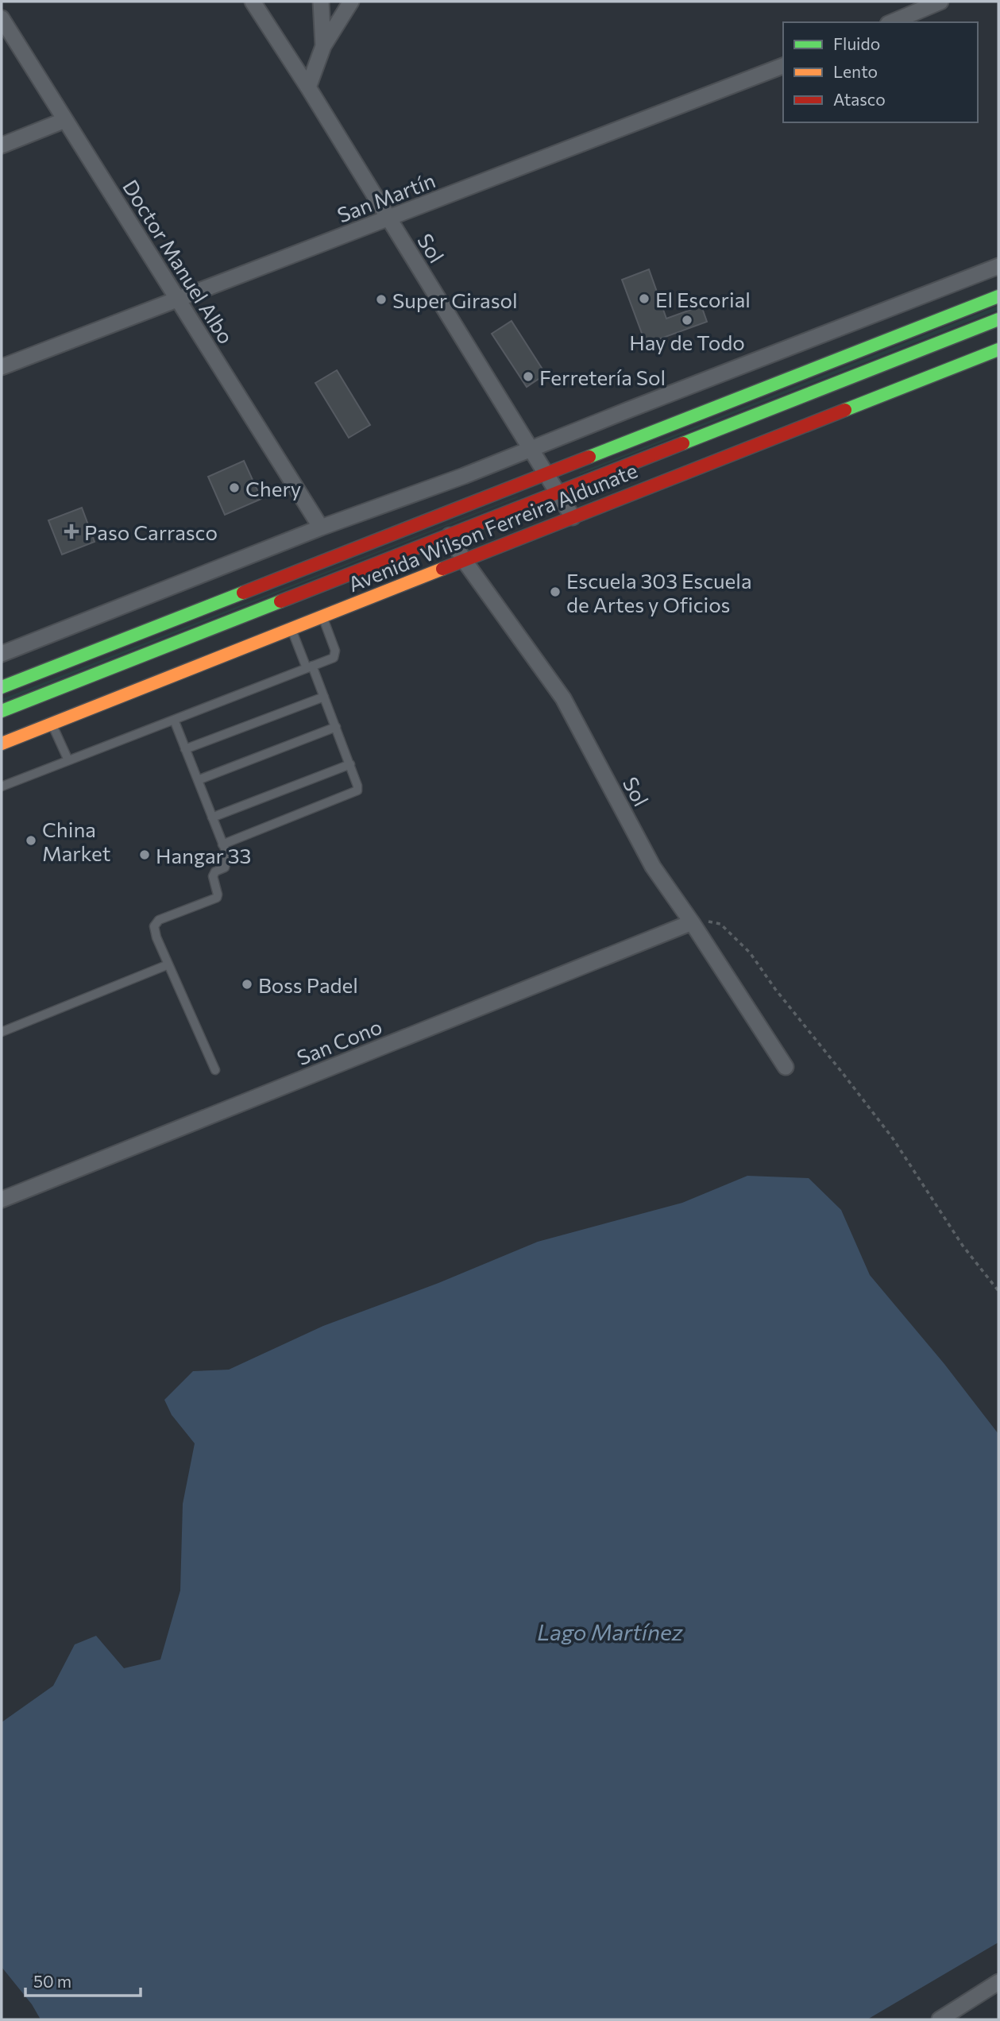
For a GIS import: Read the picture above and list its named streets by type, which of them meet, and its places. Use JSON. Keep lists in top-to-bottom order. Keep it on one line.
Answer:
{"streets":{"main road":["Avenida Wilson Ferreira Aldunate"],"street":["San Martín","Sol","Doctor Manuel Albo","San Cono"]},"crossings":[["San Martín","Sol"],["San Martín","Doctor Manuel Albo"],["Sol","Avenida Wilson Ferreira Aldunate"],["Sol","San Cono"]],"water":["Lago Martínez"],"places":{"other":["El Escorial","Super Girasol","Hay de Todo","Ferretería Sol","Chery","Escuela 303 Escuela de Artes y Oficios","China Market","Hangar 33","Boss Padel"],"health":["Paso Carrasco"]},"legend":["Fluido","Lento","Atasco"],"scale_bar":"50 m"}
